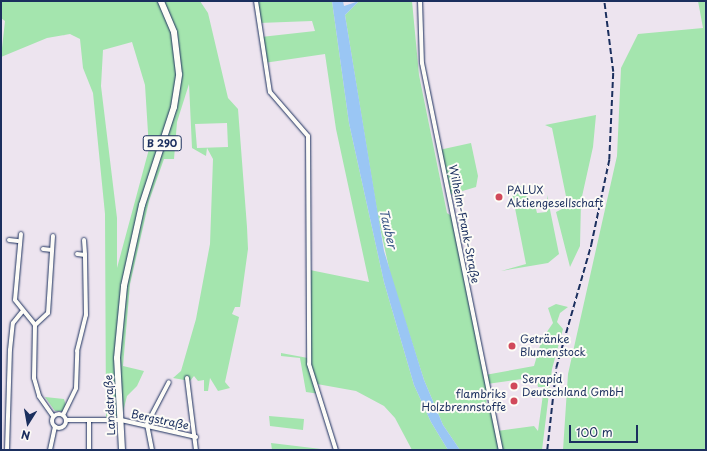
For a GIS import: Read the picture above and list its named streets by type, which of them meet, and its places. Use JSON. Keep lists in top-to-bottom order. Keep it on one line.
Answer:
{"streets":{"main road":["B 290","Landstraße"],"street":["Wilhelm-Frank-Straße","Bergstraße"]},"crossings":[["Landstraße","Bergstraße"]],"water":["Tauber"],"places":["PALUX Aktiengesellschaft","Getränke Blumenstock","Serapid Deutschland GmbH","flambriks Holzbrennstoffe"],"scale_bar":"100 m","north":"bottom"}
